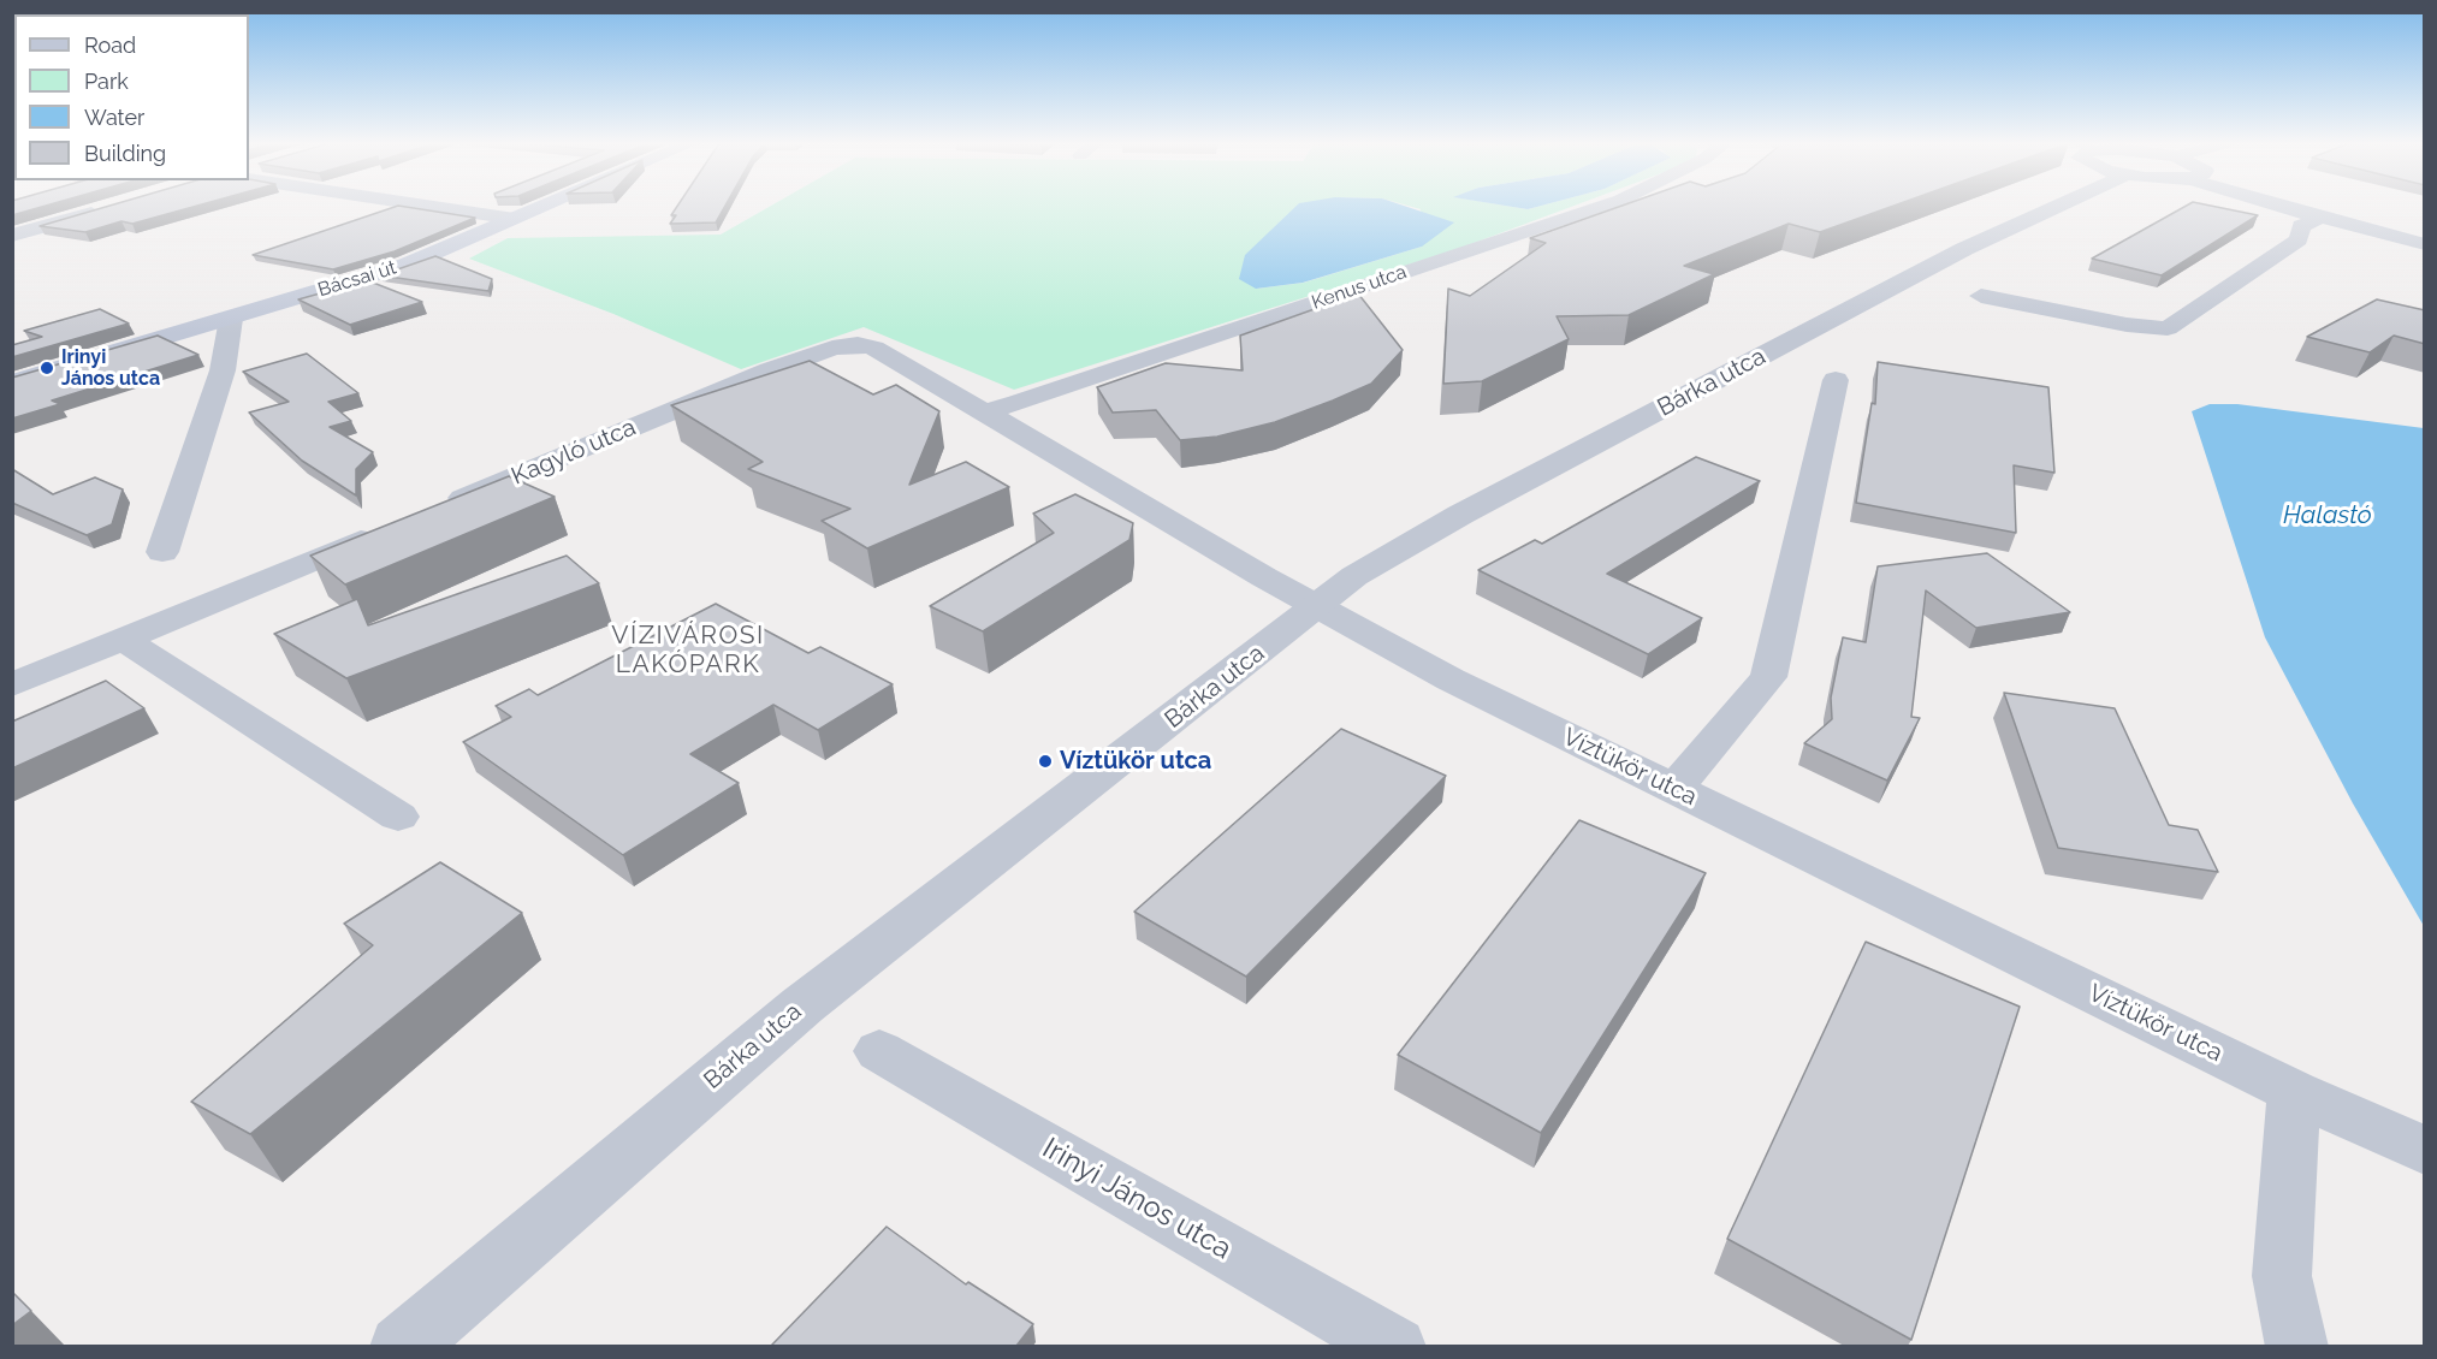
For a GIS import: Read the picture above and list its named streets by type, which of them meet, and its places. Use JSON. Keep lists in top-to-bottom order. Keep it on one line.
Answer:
{"streets":{"main road":["Bácsai út"],"street":["Kenus utca","Bárka utca","Kagyló utca","Víztükör utca","Irinyi János utca"]},"crossings":[["Kenus utca","Víztükör utca"],["Bárka utca","Víztükör utca"],["Kagyló utca","Víztükör utca"]],"districts":["VÍZIVÁROSI LAKÓPARK"],"water":["Halastó"],"places":["Irinyi János utca","Víztükör utca"],"legend":["Road","Park","Water","Building"]}
